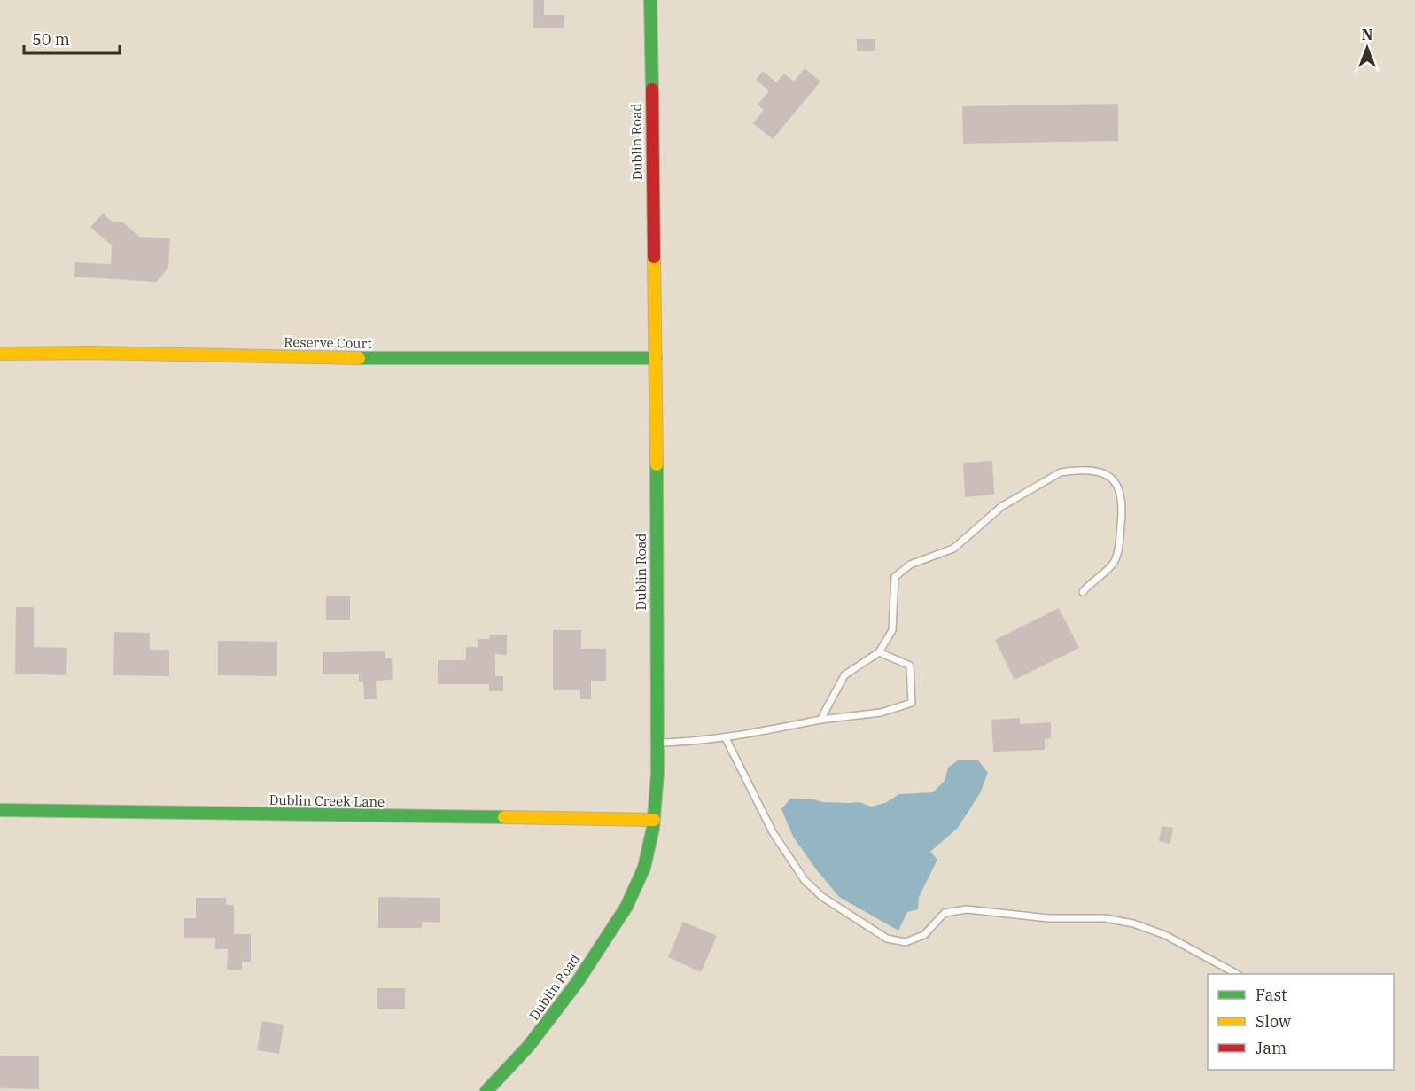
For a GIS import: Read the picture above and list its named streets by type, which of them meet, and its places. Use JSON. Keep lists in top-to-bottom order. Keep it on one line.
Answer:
{"streets":{"street":["Dublin Road","Reserve Court","Dublin Creek Lane"]},"crossings":[["Dublin Road","Reserve Court"],["Dublin Road","Dublin Creek Lane"]],"legend":["Fast","Slow","Jam"],"scale_bar":"50 m","north":"top"}
